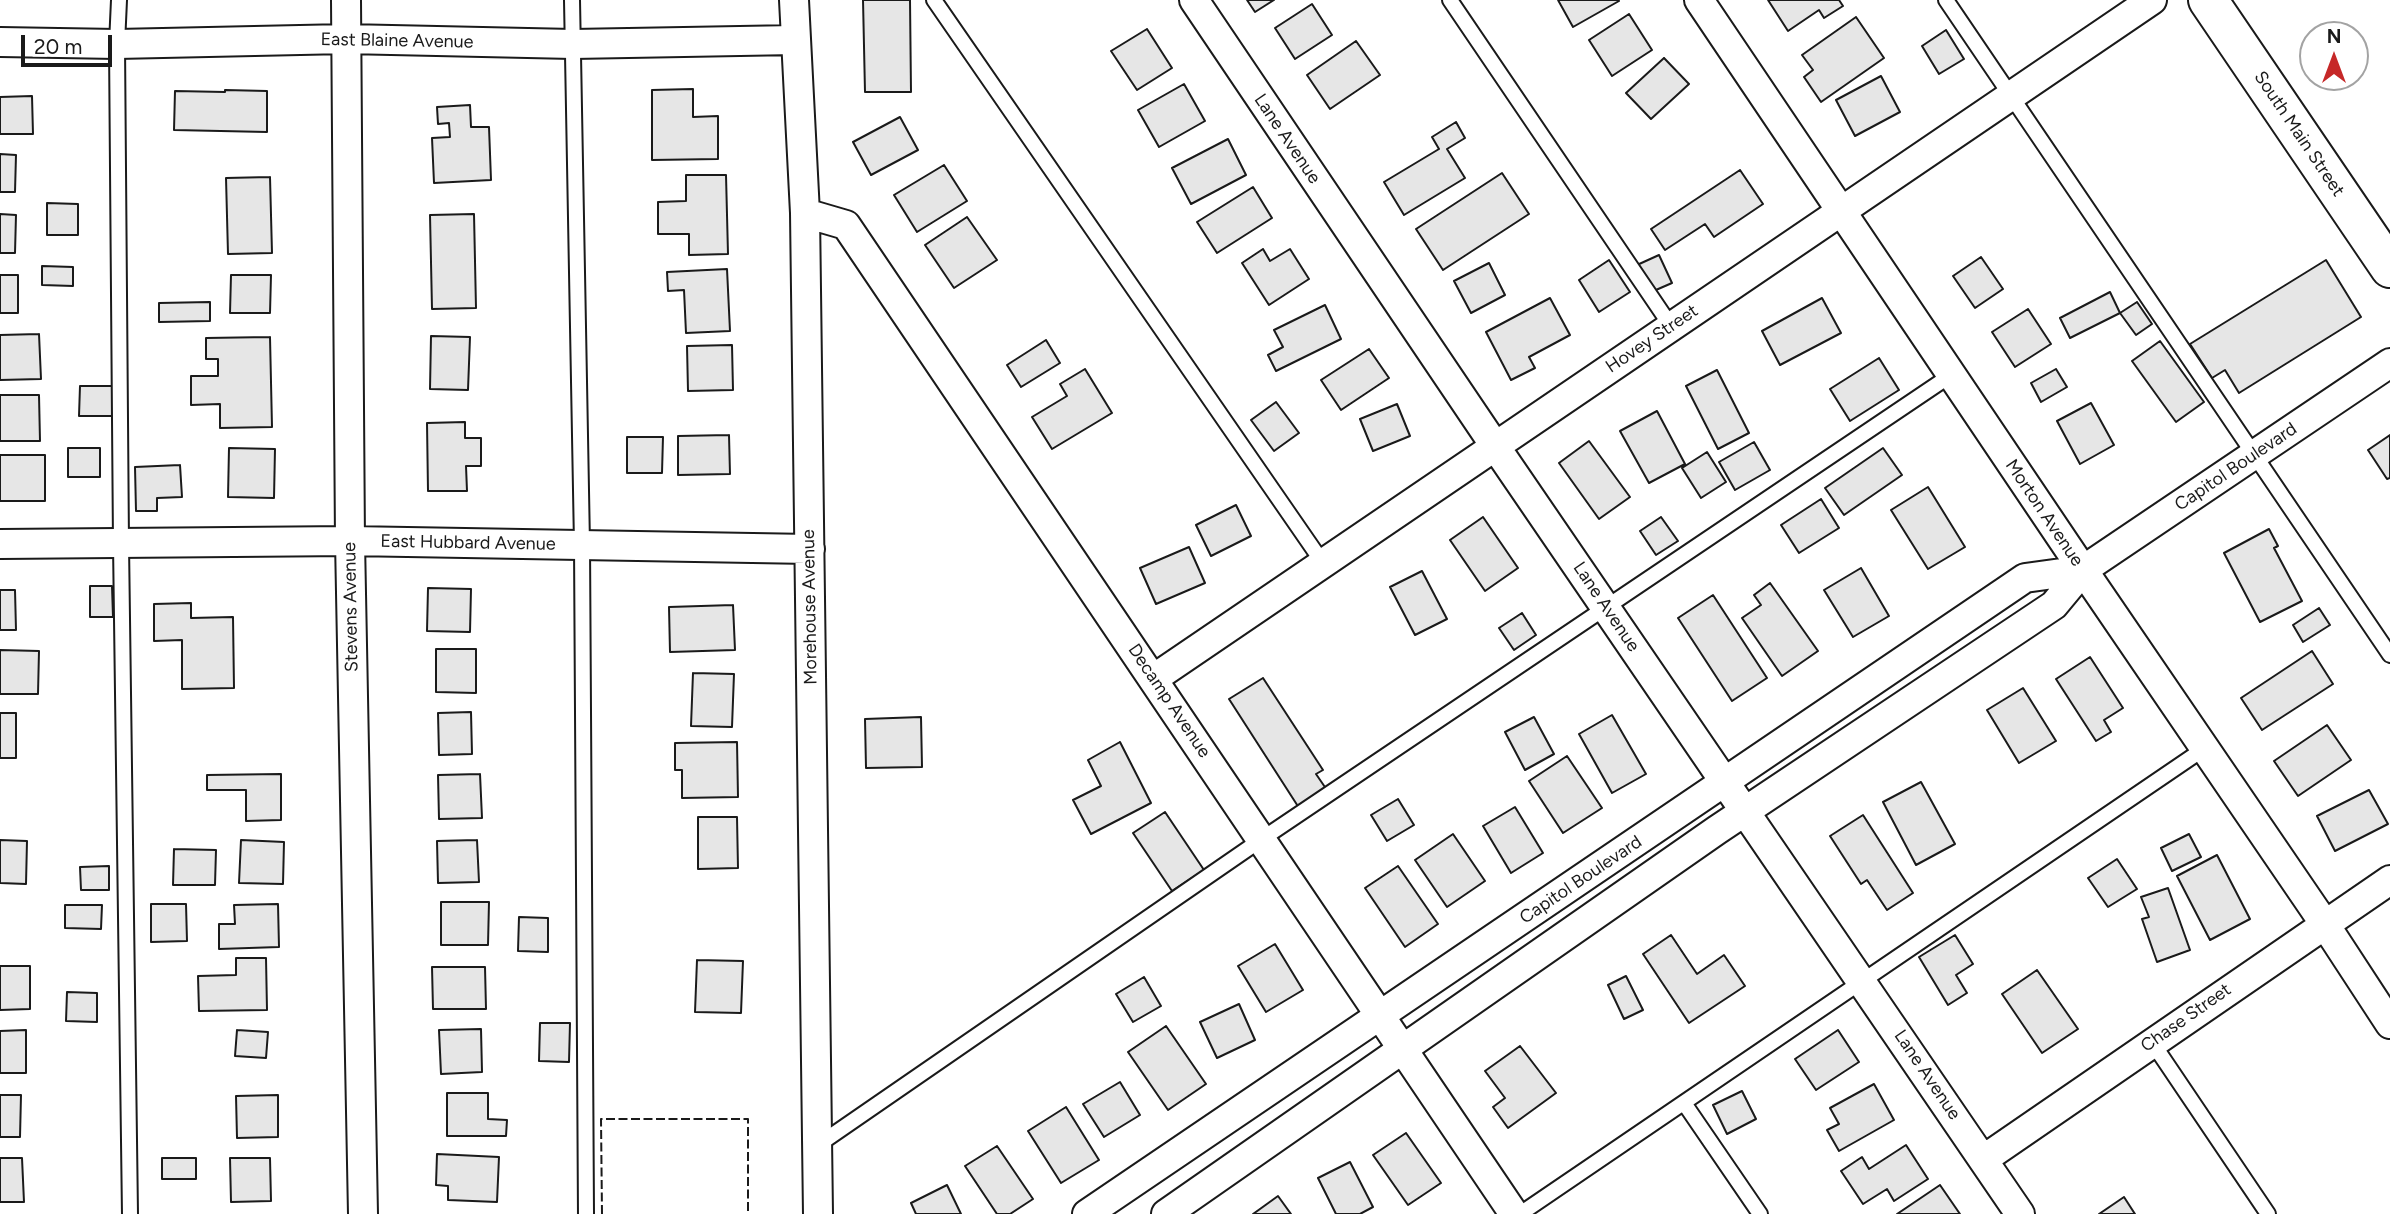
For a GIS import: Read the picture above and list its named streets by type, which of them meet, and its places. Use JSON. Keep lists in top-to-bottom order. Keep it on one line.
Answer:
{"streets":{"main road":["South Main Street"],"street":["East Blaine Avenue","Lane Avenue","Hovey Street","Capitol Boulevard","Morton Avenue","East Hubbard Avenue","Stevens Avenue","Morehouse Avenue","Decamp Avenue","Chase Street"]},"crossings":[["East Blaine Avenue","Stevens Avenue"],["East Blaine Avenue","Morehouse Avenue"],["Lane Avenue","Hovey Street"],["Lane Avenue","Capitol Boulevard"],["Lane Avenue","Chase Street"],["Hovey Street","Morton Avenue"],["Hovey Street","Decamp Avenue"],["Capitol Boulevard","Morton Avenue"],["Capitol Boulevard","Decamp Avenue"],["Morton Avenue","Chase Street"],["East Hubbard Avenue","Stevens Avenue"],["East Hubbard Avenue","Morehouse Avenue"],["Morehouse Avenue","Decamp Avenue"]],"scale_bar":"20 m","north":"top"}
